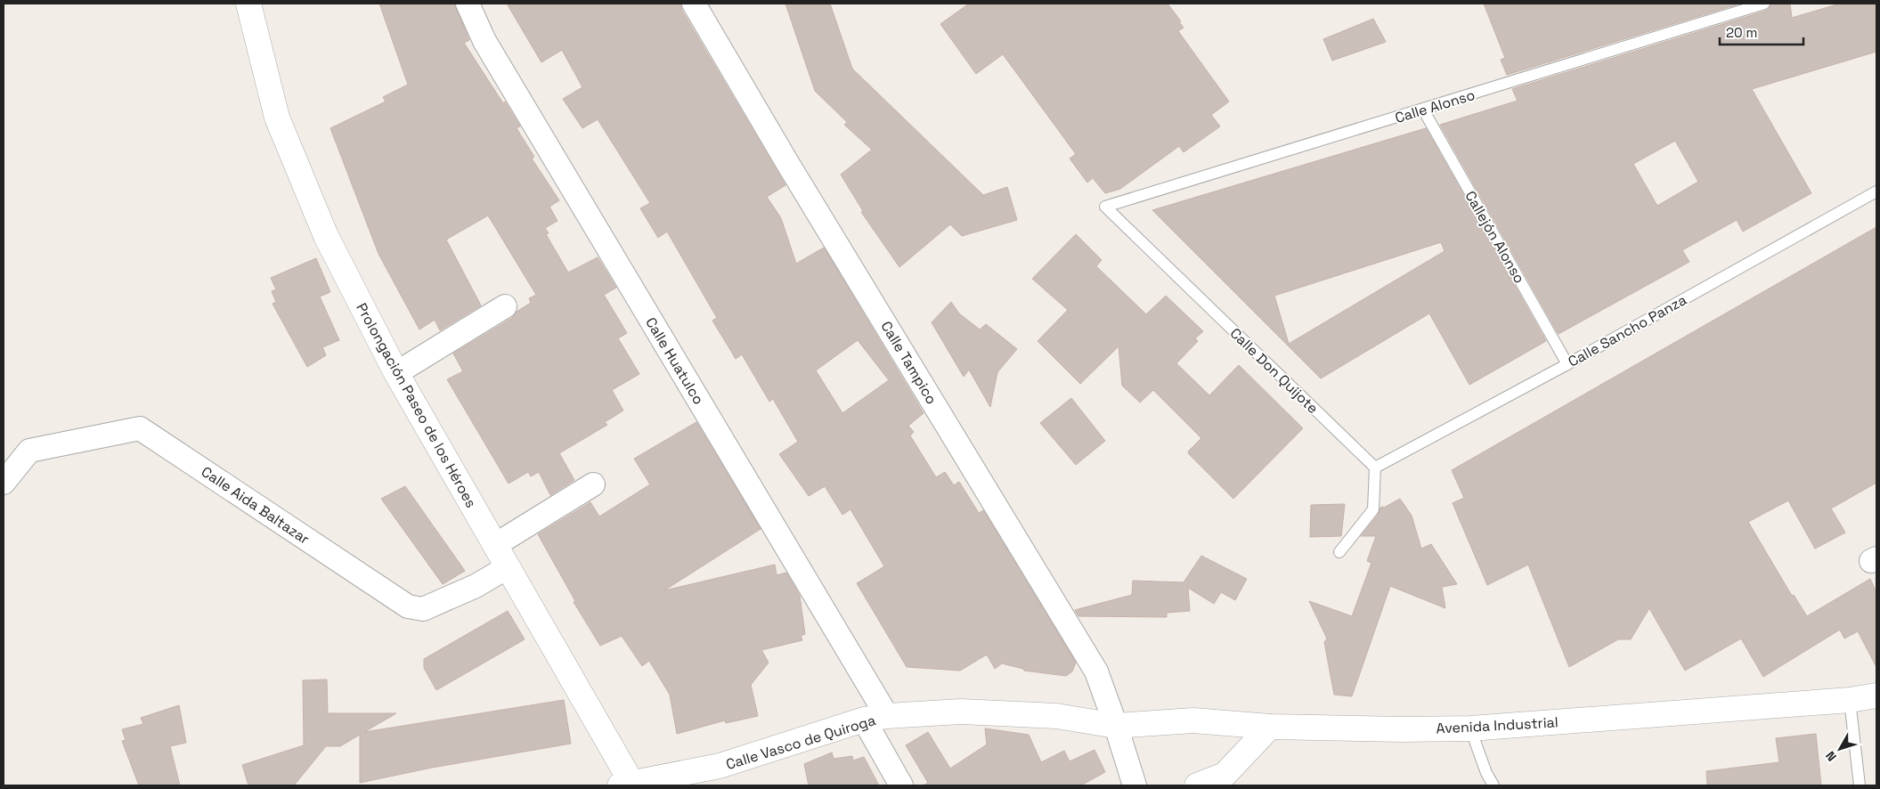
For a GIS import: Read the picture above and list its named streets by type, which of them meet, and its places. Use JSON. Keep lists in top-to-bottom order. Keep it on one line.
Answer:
{"streets":{"street":["Calle Huatulco","Calle Tampico","Prolongación Paseo de los Héroes","Calle Aida Baltazar","Avenida Industrial","Calle Vasco de Quiroga"],"lane":["Calle Alonso","Callejón Alonso","Calle Sancho Panza","Calle Don Quijote"]},"crossings":[["Calle Alonso","Callejón Alonso"],["Calle Alonso","Calle Don Quijote"],["Callejón Alonso","Calle Sancho Panza"],["Calle Sancho Panza","Calle Don Quijote"],["Calle Huatulco","Calle Vasco de Quiroga"],["Calle Tampico","Avenida Industrial"],["Calle Tampico","Calle Vasco de Quiroga"],["Prolongación Paseo de los Héroes","Calle Aida Baltazar"],["Prolongación Paseo de los Héroes","Calle Vasco de Quiroga"],["Avenida Industrial","Calle Vasco de Quiroga"]],"scale_bar":"20 m","north":"bottom left"}
